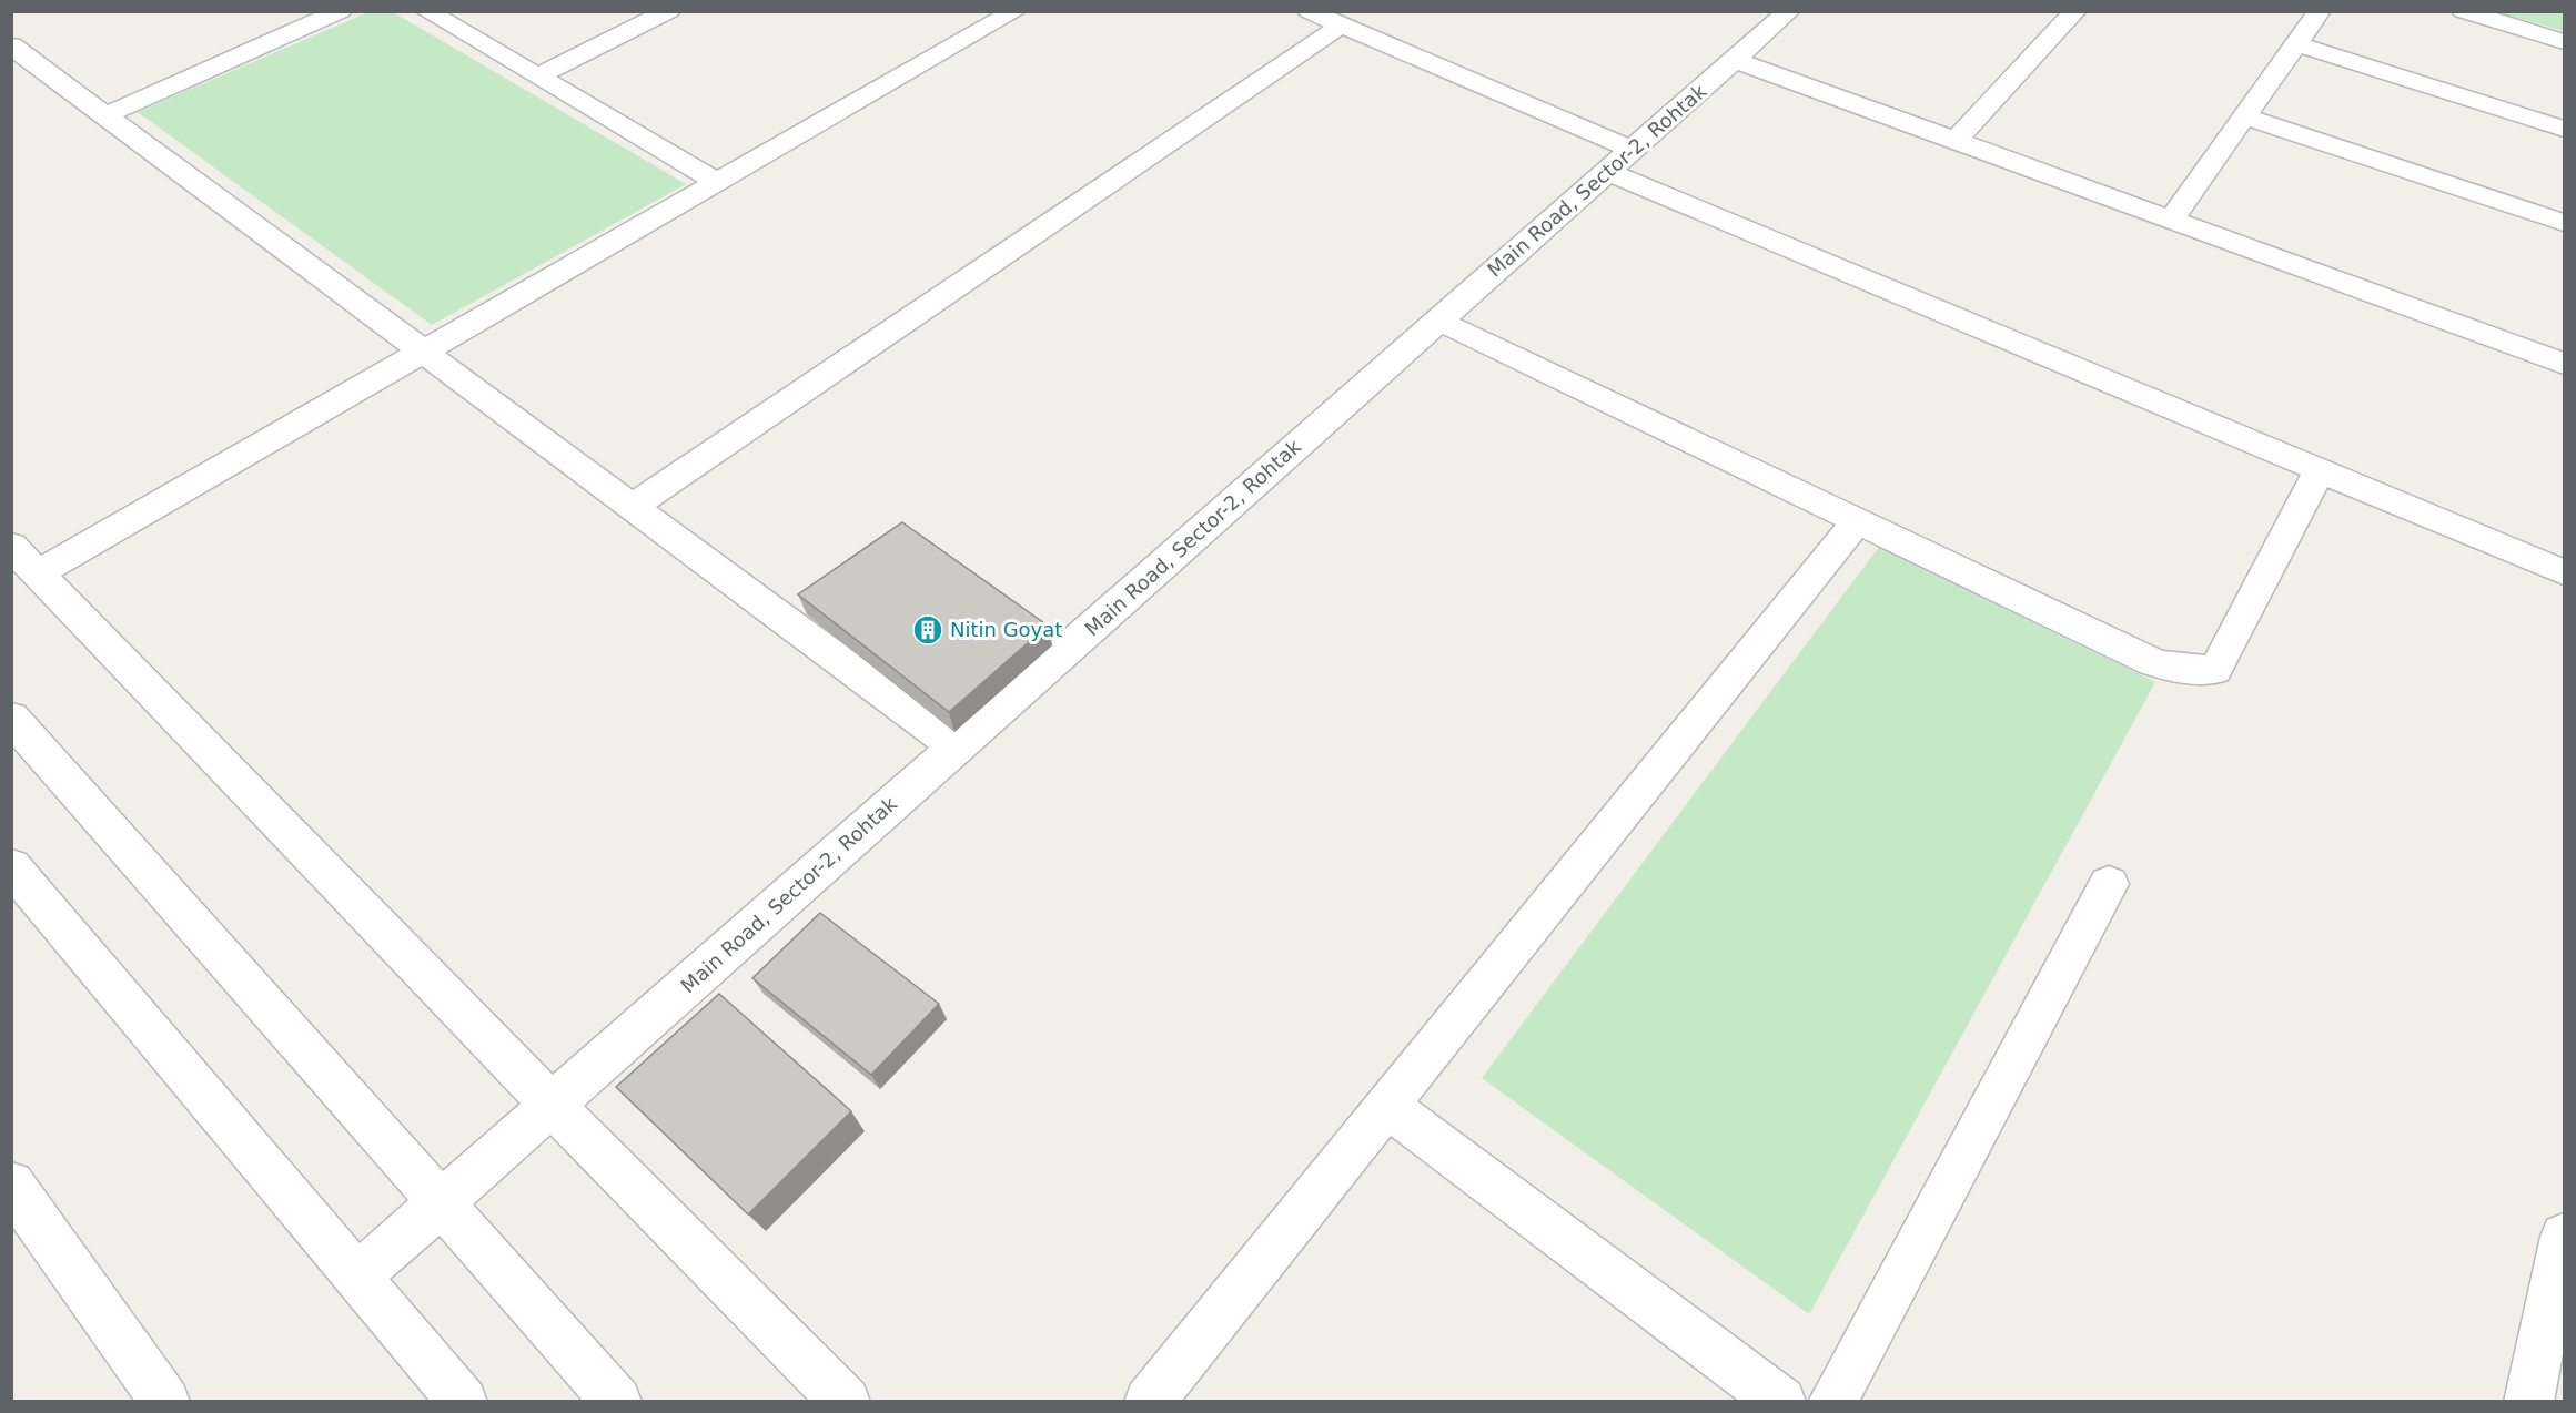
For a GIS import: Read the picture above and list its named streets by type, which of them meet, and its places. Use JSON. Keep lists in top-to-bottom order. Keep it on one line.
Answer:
{"streets":{"street":["Main Road, Sector-2, Rohtak"]},"places":{"building":["Nitin Goyat"]}}
